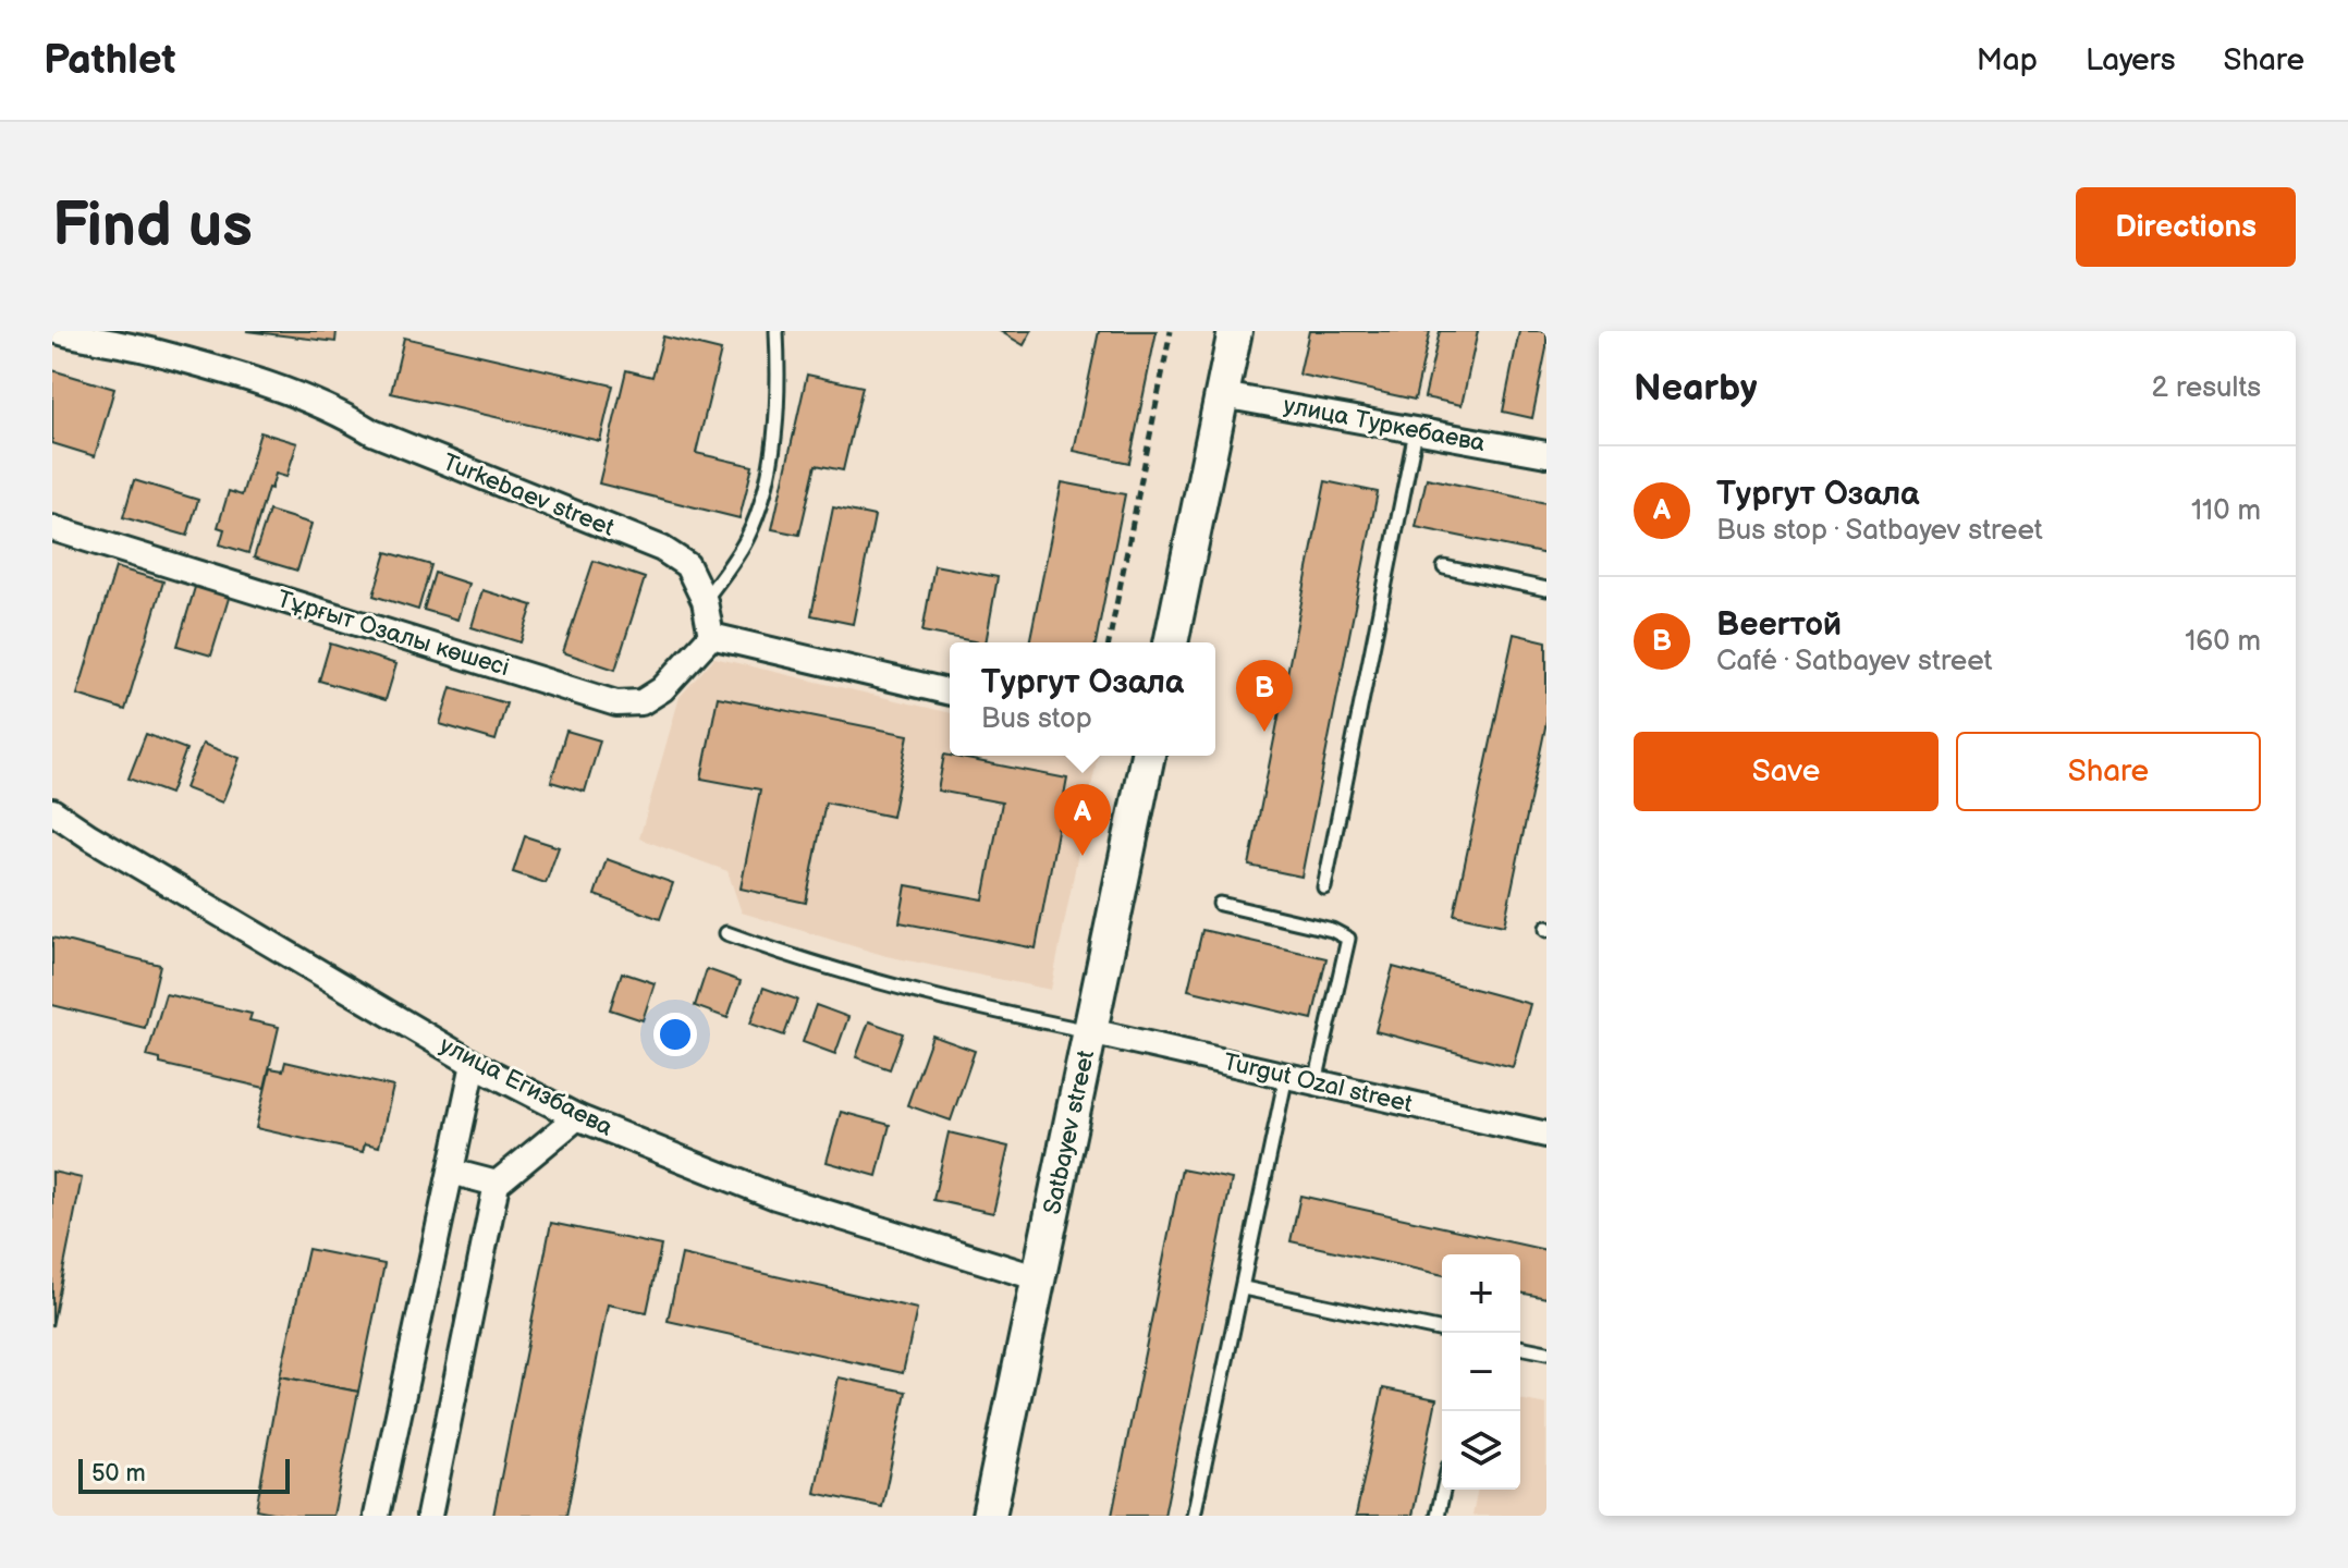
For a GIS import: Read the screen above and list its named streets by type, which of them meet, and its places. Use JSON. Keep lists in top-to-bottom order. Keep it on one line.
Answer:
{"streets":{"main road":["Satbayev street"],"street":["улица Туркебаева","Turkebaev street","Тұрғыт Озалы көшесі","Turgut Ozal street","улица Егизбаева"]},"crossings":[["Turkebaev street","Тұрғыт Озалы көшесі"],["Turgut Ozal street","Satbayev street"],["улица Егизбаева","Satbayev street"]],"scale_bar":"50 m","page":{"header":"Pathlet","nav":["Map","Layers","Share"],"buttons":["Directions",["Save","Share"]],"title":"Find us","heading":["Nearby","2 results"],"list":[{"mark":"A","name":"Тургут Озала","note":"Bus stop · Satbayev street","value":"110 m"},{"mark":"B","name":"Beerтой","note":"Café · Satbayev street","value":"160 m"}],"popup":["Тургут Озала","Bus stop"],"pins":["B","A"],"map_buttons":["+","−"],"scale":"50 m"}}
